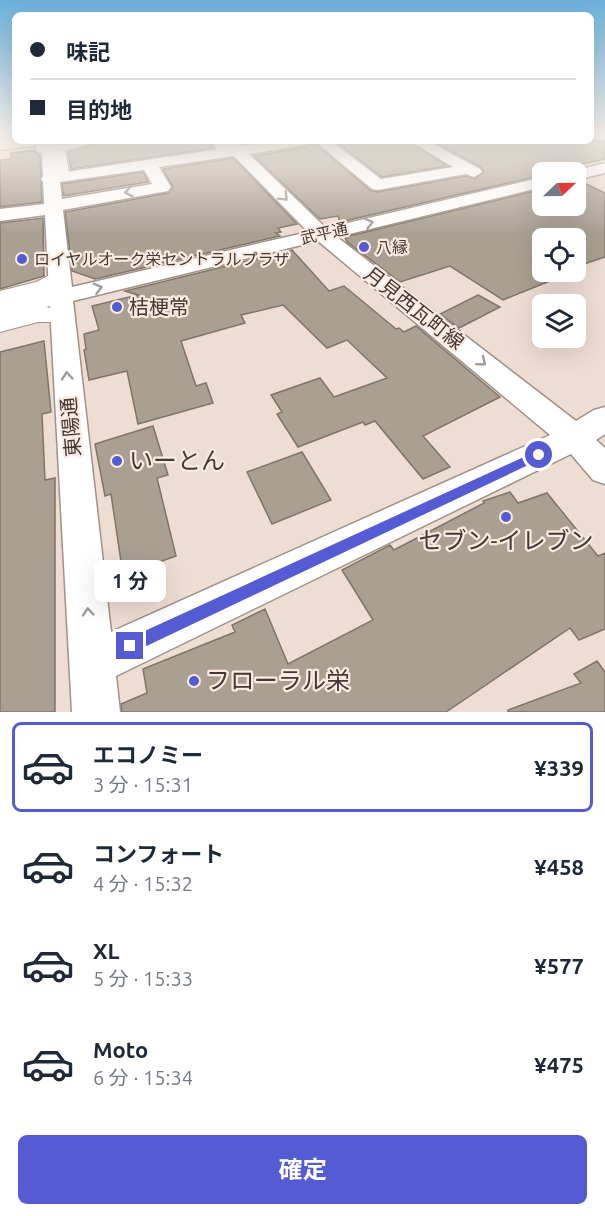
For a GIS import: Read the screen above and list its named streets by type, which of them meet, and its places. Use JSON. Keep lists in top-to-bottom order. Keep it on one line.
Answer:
{"streets":{"street":["武平通","月見西瓦町線","東陽通"]},"crossings":[["武平通","月見西瓦町線"],["武平通","東陽通"]],"one_way":["月見西瓦町線","東陽通"],"places":["八縁","ロイヤルオーク栄セントラルプラザ","桔梗常","いーとん","セブン-イレブン","フローラル栄"],"north":"right","page":{"banner":["味記","目的地"],"bubble":"1 分","list":[{"name":"エコノミー","note":"3 分 · 15:31","value":"¥339"},{"name":"コンフォート","note":"4 分 · 15:32","value":"¥458"},{"name":"XL","note":"5 分 · 15:33","value":"¥577"},{"name":"Moto","note":"6 分 · 15:34","value":"¥475"}],"buttons":"確定"}}
